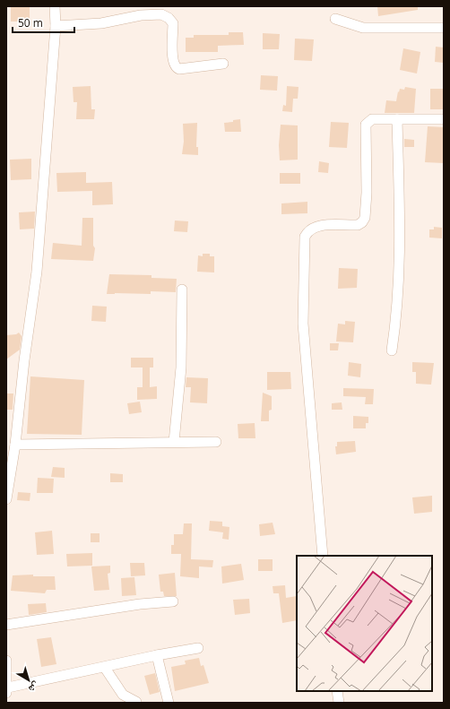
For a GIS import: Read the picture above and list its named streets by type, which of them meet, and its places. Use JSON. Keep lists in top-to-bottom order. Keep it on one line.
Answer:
{"scale_bar":"50 m","north":"bottom right"}
